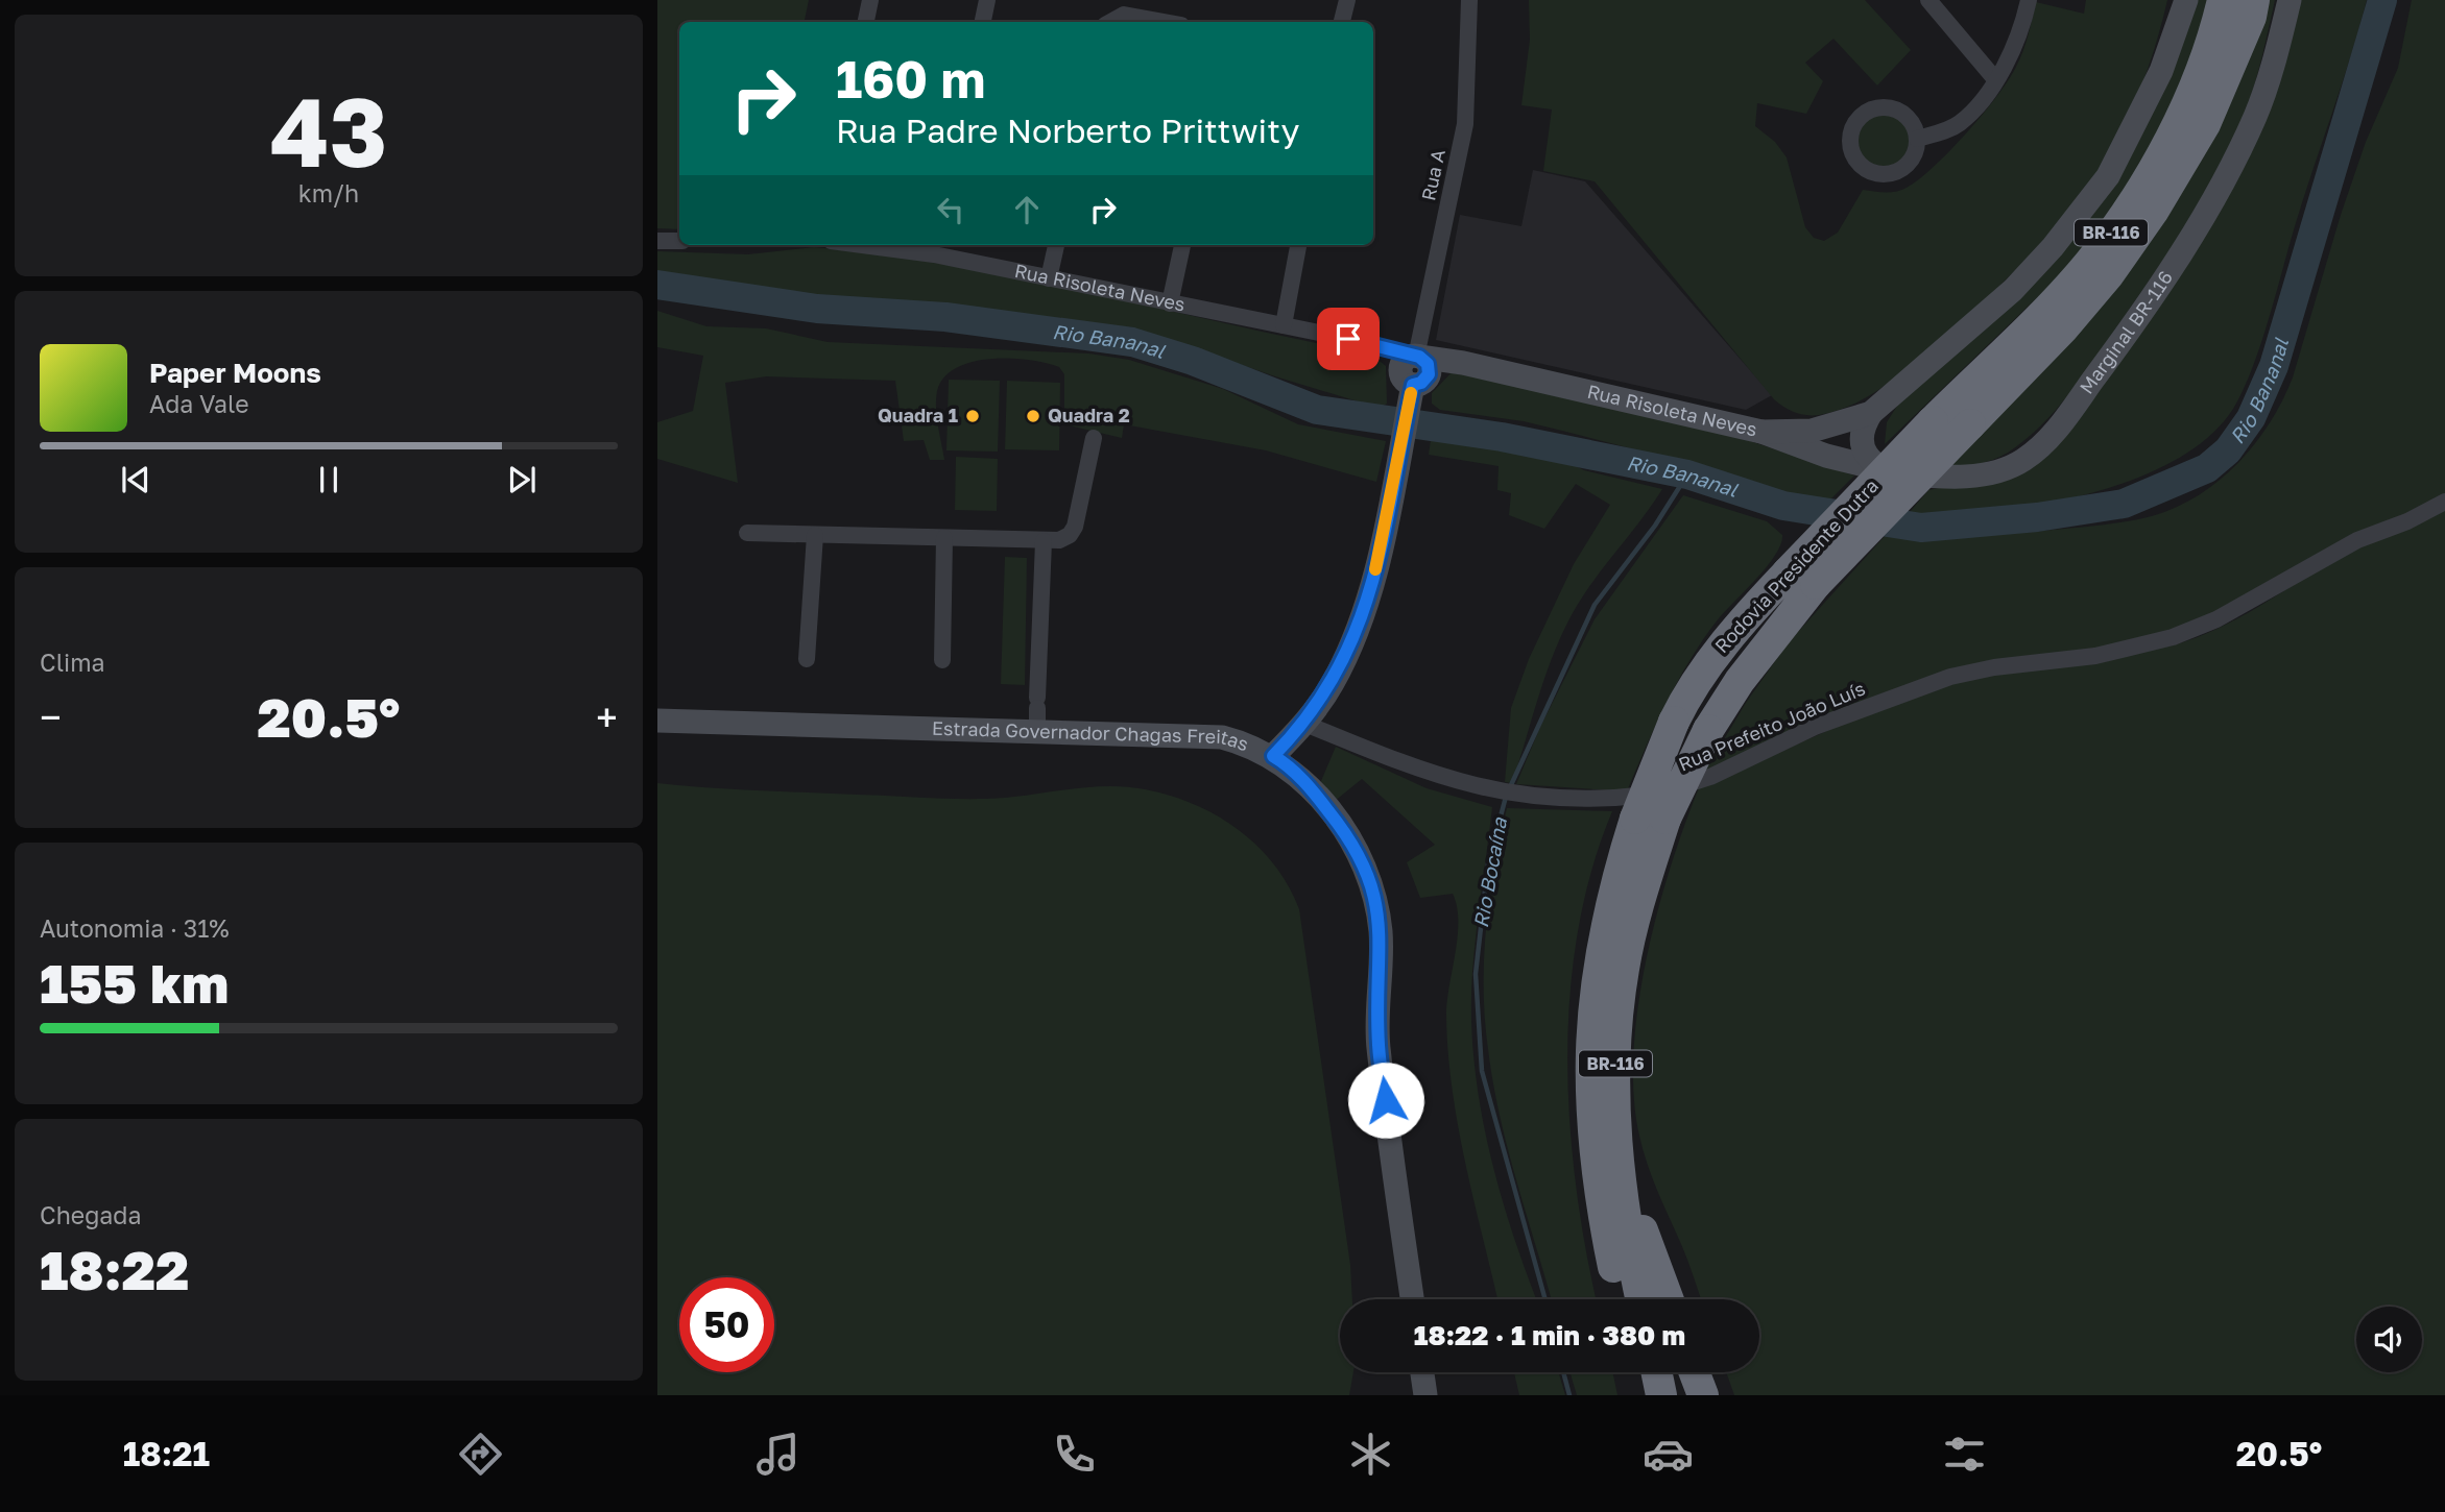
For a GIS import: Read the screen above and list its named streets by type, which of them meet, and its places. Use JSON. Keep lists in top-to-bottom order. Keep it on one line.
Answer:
{"streets":{"highway":["BR-116","Rodovia Presidente Dutra"],"main road":["Rua Risoleta Neves","Marginal BR-116","Estrada Governador Chagas Freitas"],"street":["Rua A","Rua Prefeito João Luís"]},"crossings":[["Rua A","Rua Risoleta Neves"],["Rua Risoleta Neves","Marginal BR-116"]],"water":["Rio Bananal","Rio Bocaína"],"places":["Quadra 1","Quadra 2"],"page":{"tile":[["43","km/h"],"Clima",["Autonomia · 31%","155 km"],["Chegada","18:22"]],"turn":["160 m","Rua Padre Norberto Prittwity"],"song":["Paper Moons","Ada Vale"],"heat":["−","20.5°","+"],"limit":"50","trip":"18:22 · 1 min · 380 m","tabs":["18:21","20.5°"]}}
